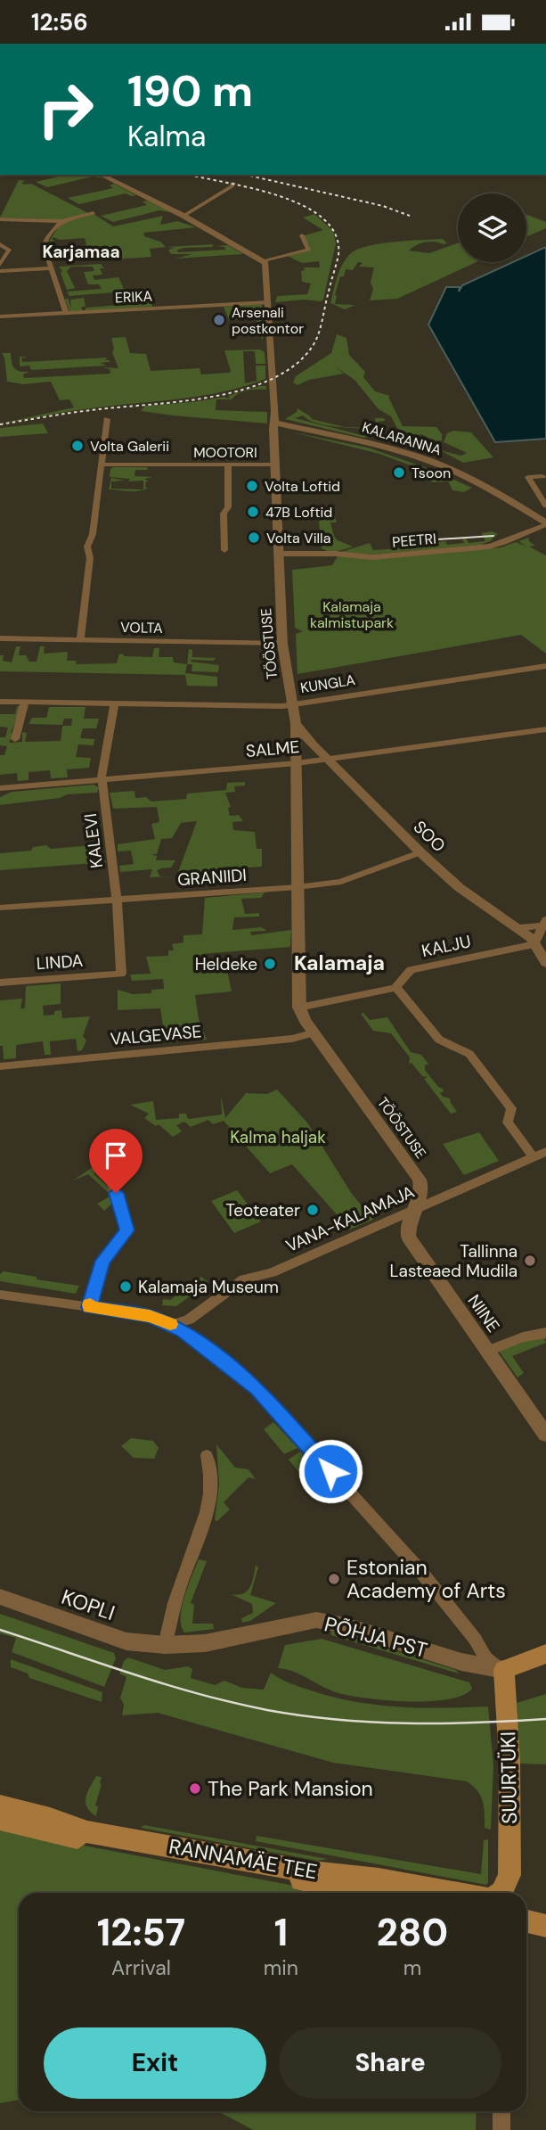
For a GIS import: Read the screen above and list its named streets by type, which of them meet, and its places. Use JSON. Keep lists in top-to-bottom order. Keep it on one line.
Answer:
{"streets":{"main road":["SUURTÜKI","RANNAMÄE TEE"],"street":["ERIKA","KALARANNA","MOOTORI","PEETRI","VOLTA","TÖÖSTUSE","KUNGLA","SALME","SOO","KALEVI","GRANIIDI","KALJU","LINDA","VALGEVASE","VANA-KALAMAJA","NIINE","KOPLI","PÕHJA PST"]},"crossings":[["ERIKA","TÖÖSTUSE"],["KALARANNA","PEETRI"],["KALARANNA","TÖÖSTUSE"],["MOOTORI","TÖÖSTUSE"],["PEETRI","TÖÖSTUSE"],["VOLTA","TÖÖSTUSE"],["TÖÖSTUSE","KUNGLA"],["TÖÖSTUSE","SALME"],["TÖÖSTUSE","SOO"],["TÖÖSTUSE","GRANIIDI"],["TÖÖSTUSE","KALJU"],["TÖÖSTUSE","VALGEVASE"],["TÖÖSTUSE","VANA-KALAMAJA"],["TÖÖSTUSE","NIINE"],["KUNGLA","KALEVI"],["SALME","SOO"],["SALME","KALEVI"],["SOO","GRANIIDI"],["SOO","KALJU"],["KALEVI","GRANIIDI"],["KALEVI","LINDA"],["VANA-KALAMAJA","NIINE"],["KOPLI","PÕHJA PST"],["PÕHJA PST","SUURTÜKI"]],"districts":["Karjamaa","Kalamaja"],"parks":["Kalamaja kalmistupark","Kalma haljak"],"places":["Arsenali postkontor","Volta Galerii","Tsoon","Volta Loftid","47B Loftid","Volta Villa","Heldeke","Teoteater","Tallinna Lasteaed Mudila","Kalamaja Museum","Estonian Academy of Arts","The Park Mansion"],"page":{"status":"12:56","turn":["190 m","Kalma"],"eta":["12:57","Arrival","1","min","280","m"],"buttons":["Exit","Share"]}}
